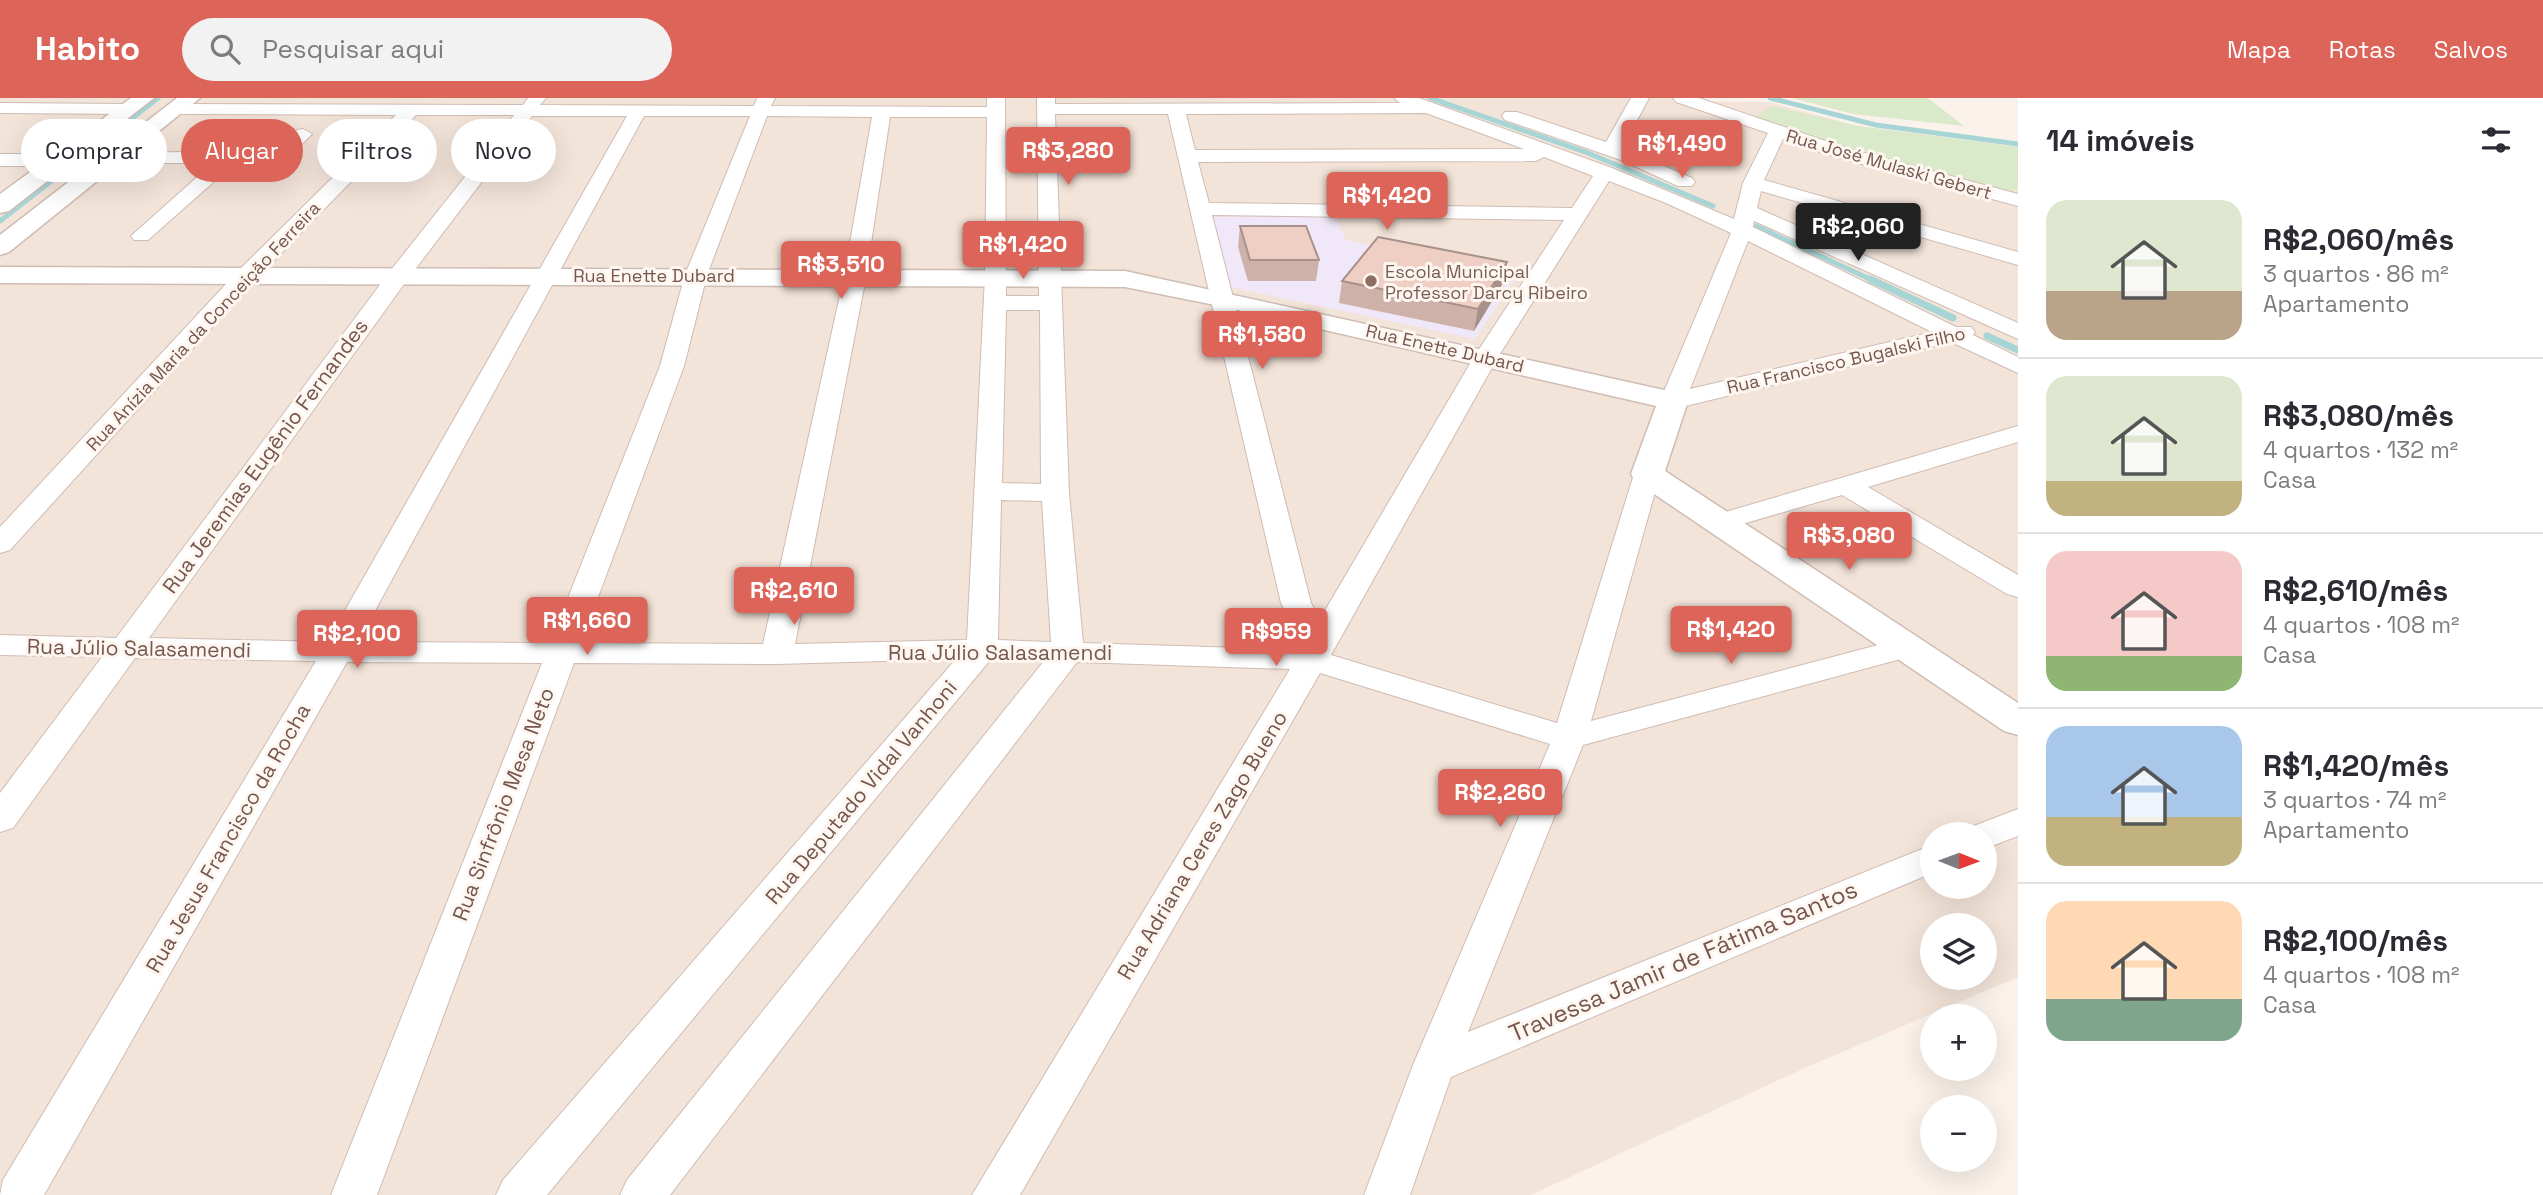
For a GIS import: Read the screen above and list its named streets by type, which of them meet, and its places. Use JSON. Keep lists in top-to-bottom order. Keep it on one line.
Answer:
{"streets":{"street":["Rua José Mulaski Gebert","Rua Enette Dubard","Rua Anízia Maria da Conceição Ferreira","Rua Francisco Bugalski Filho","Rua Jeremias Eugênio Fernandes","Rua Júlio Salasamendi","Rua Deputado Vidal Vanhoni","Rua Sinfrônio Mesa Neto","Rua Jesus Francisco da Rocha","Rua Adriana Ceres Zago Bueno","Travessa Jamir de Fátima Santos"]},"crossings":[["Rua Enette Dubard","Rua Anízia Maria da Conceição Ferreira"],["Rua Enette Dubard","Rua Francisco Bugalski Filho"],["Rua Enette Dubard","Rua Jeremias Eugênio Fernandes"],["Rua Enette Dubard","Rua Sinfrônio Mesa Neto"],["Rua Enette Dubard","Rua Jesus Francisco da Rocha"],["Rua Enette Dubard","Rua Adriana Ceres Zago Bueno"],["Rua Jeremias Eugênio Fernandes","Rua Júlio Salasamendi"],["Rua Júlio Salasamendi","Rua Deputado Vidal Vanhoni"],["Rua Júlio Salasamendi","Rua Sinfrônio Mesa Neto"],["Rua Júlio Salasamendi","Rua Jesus Francisco da Rocha"],["Rua Júlio Salasamendi","Rua Adriana Ceres Zago Bueno"]],"places":["Escola Municipal Professor Darcy Ribeiro"],"north":"right","page":{"header":"Habito","search":"Pesquisar aqui","nav":["Mapa","Rotas","Salvos"],"heading":"14 imóveis","chip":["Comprar","Alugar","Filtros","Novo"],"price":["R$1,490","R$3,280","R$1,420","R$2,060","R$1,420","R$3,510","R$1,580","R$3,080","R$2,610","R$1,660","R$1,420","R$959","R$2,100","R$2,260"],"list":[{"name":"R$2,060/mês","note":"3 quartos · 86 m² · Apartamento"},{"name":"R$3,080/mês","note":"4 quartos · 132 m² · Casa"},{"name":"R$2,610/mês","note":"4 quartos · 108 m² · Casa"},{"name":"R$1,420/mês","note":"3 quartos · 74 m² · Apartamento"},{"name":"R$2,100/mês","note":"4 quartos · 108 m² · Casa"}],"map_buttons":["+","−"]}}
